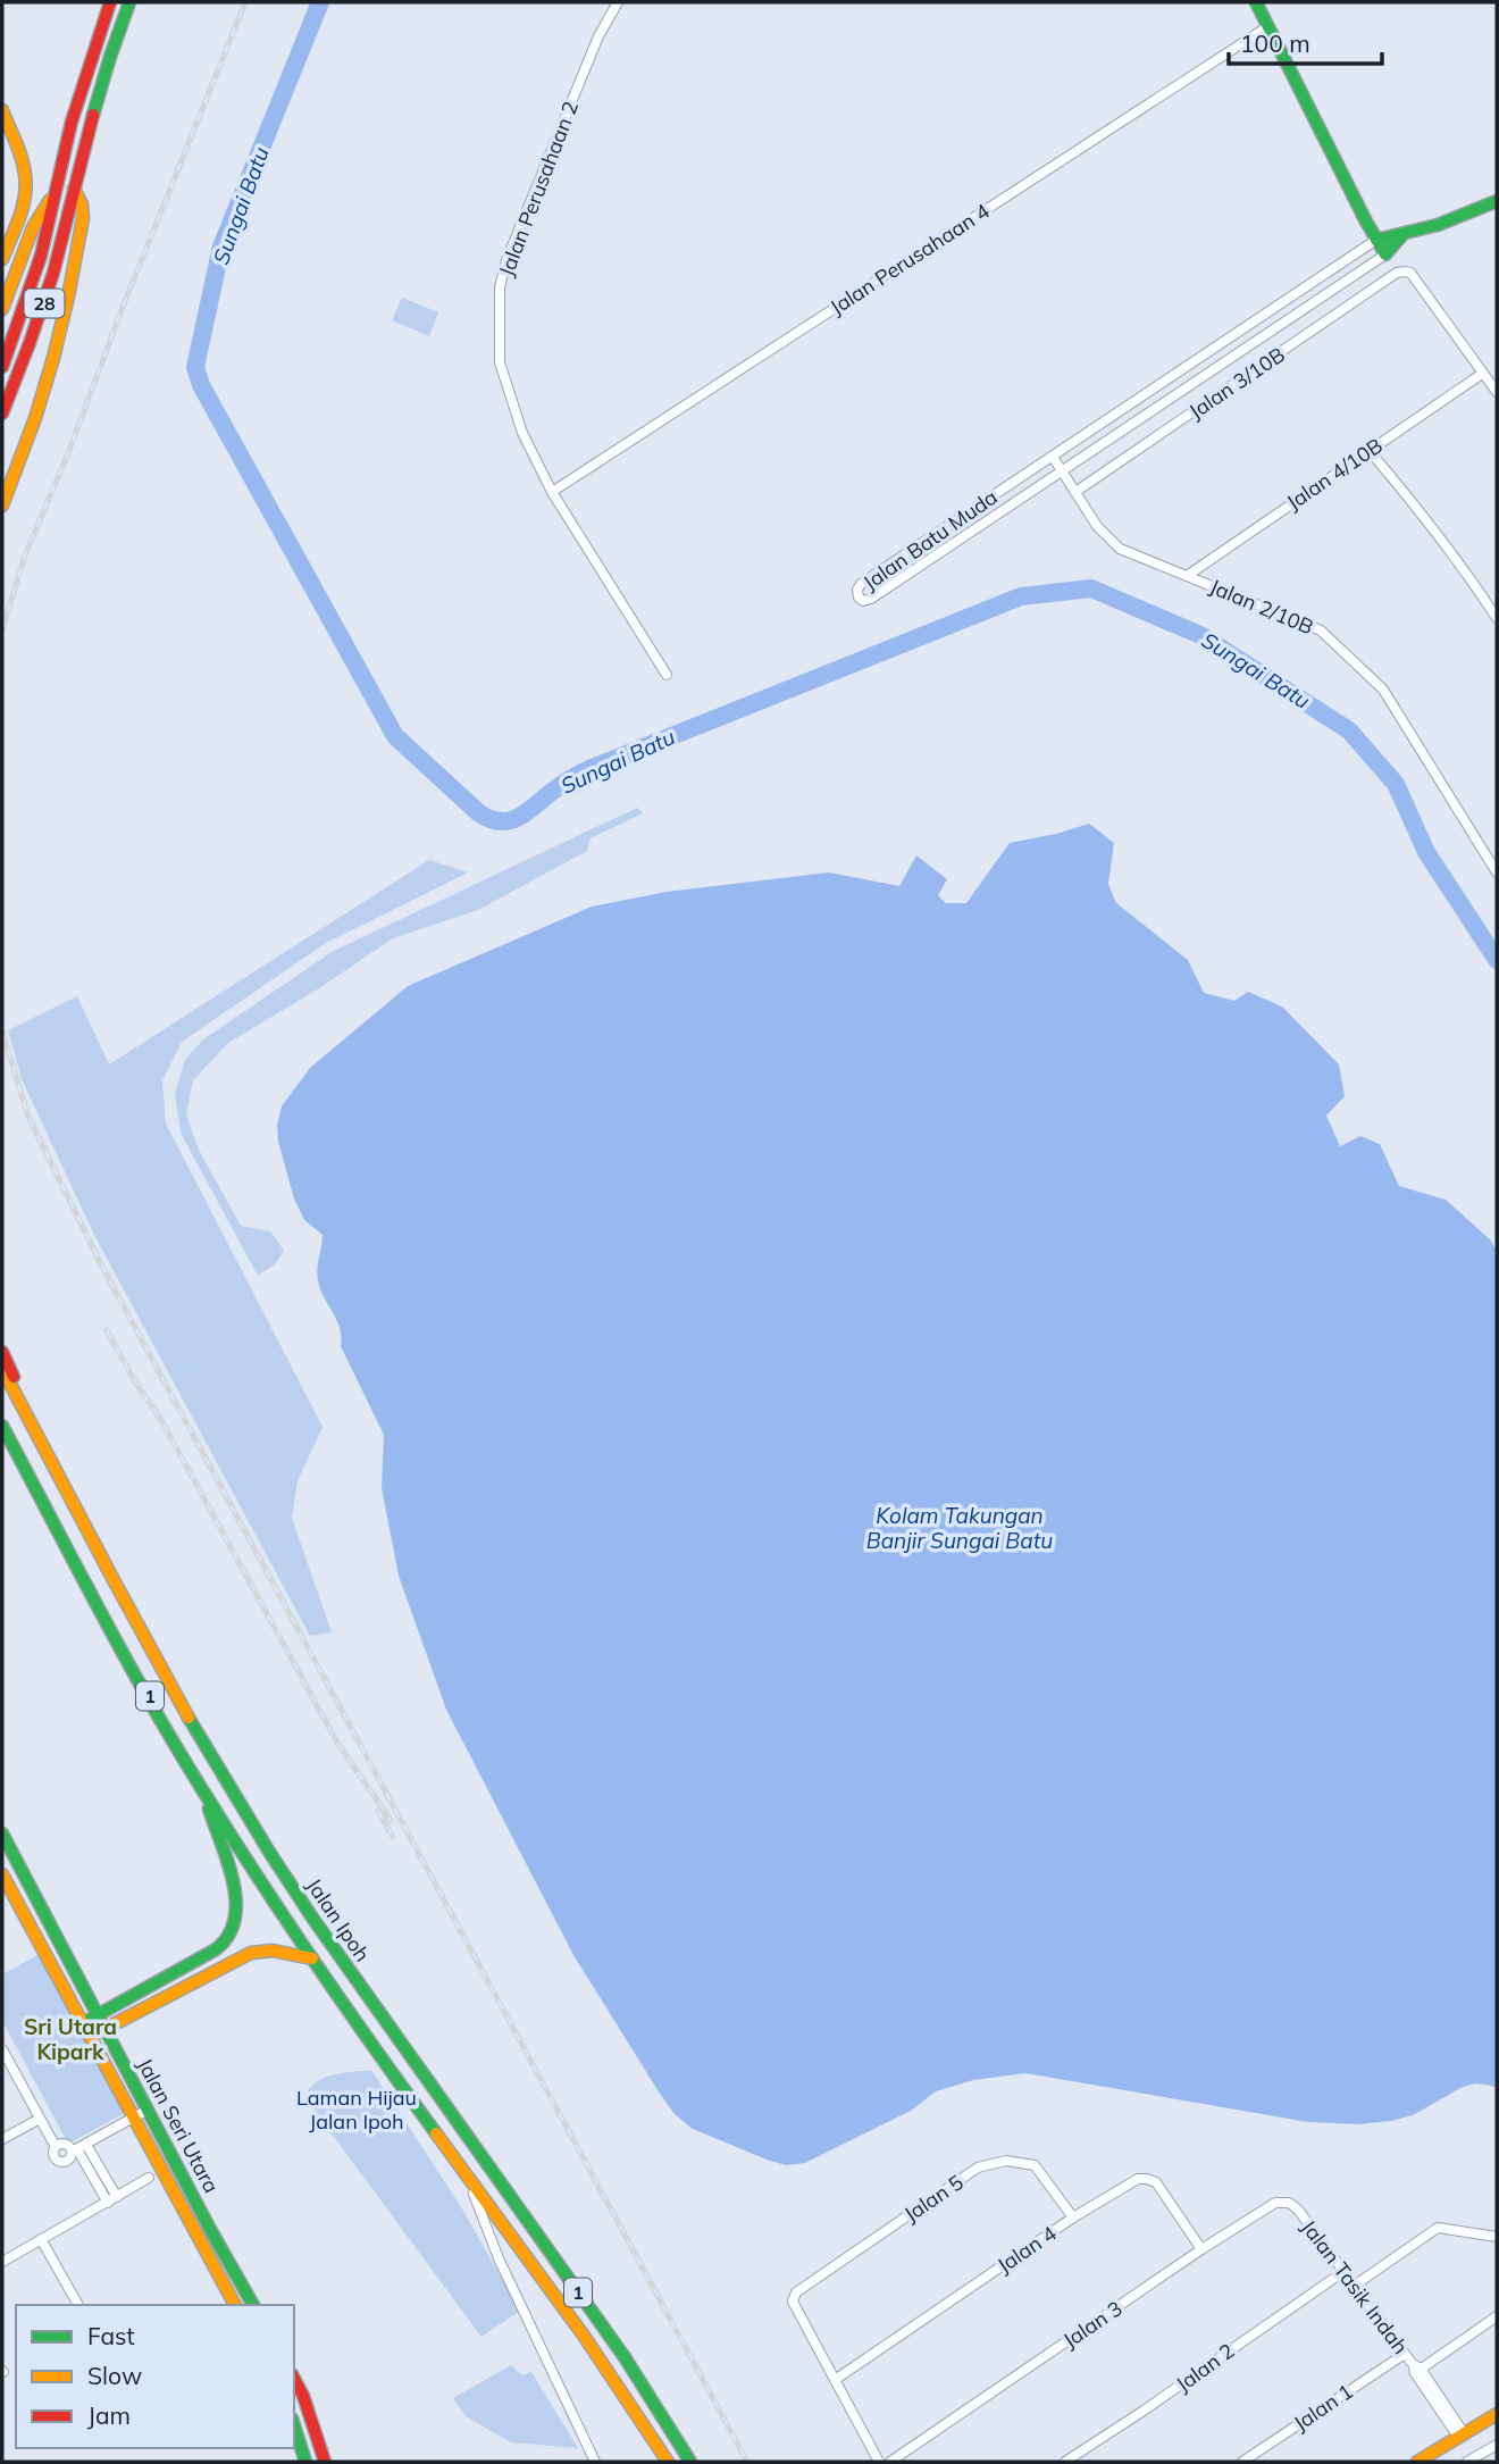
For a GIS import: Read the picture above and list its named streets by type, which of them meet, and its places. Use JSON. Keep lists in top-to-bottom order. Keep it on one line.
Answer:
{"streets":{"main road":["28","1","Jalan Ipoh","Jalan Seri Utara"],"street":["Jalan Perusahaan 2","Jalan Perusahaan 4","Jalan 3/10B","Jalan 4/10B","Jalan Batu Muda","Jalan 2/10B","Jalan 5","Jalan 4","Jalan Tasik Indah","Jalan 3","Jalan 2","Jalan 1"]},"crossings":[["Jalan Perusahaan 2","Jalan Perusahaan 4"],["Jalan 3/10B","Jalan 4/10B"],["Jalan 3/10B","Jalan 2/10B"],["Jalan 4/10B","Jalan 2/10B"],["Jalan Batu Muda","Jalan 2/10B"],["Jalan 5","Jalan 4"],["Jalan 4","Jalan 3"],["Jalan Tasik Indah","Jalan 3"],["Jalan Tasik Indah","Jalan 2"],["Jalan Tasik Indah","Jalan 1"]],"districts":["Sri Utara Kipark"],"water":["Sungai Batu","Kolam Takungan Banjir Sungai Batu"],"parks":["Laman Hijau Jalan Ipoh"],"legend":["Fast","Slow","Jam"],"scale_bar":"100 m"}
